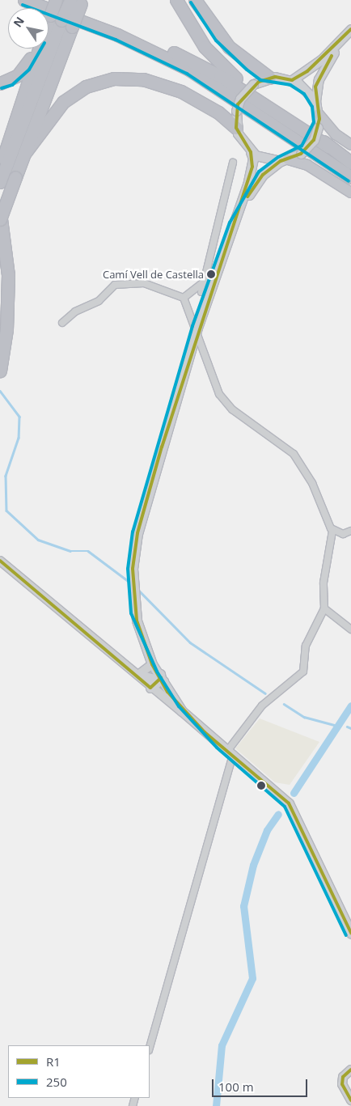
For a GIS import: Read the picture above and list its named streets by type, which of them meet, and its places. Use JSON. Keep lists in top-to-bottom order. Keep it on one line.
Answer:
{"places":["Camí Vell de Castella"],"lines":["transit line 250","transit line R1"],"legend":["R1","250"],"scale_bar":"100 m","north":"top left"}
